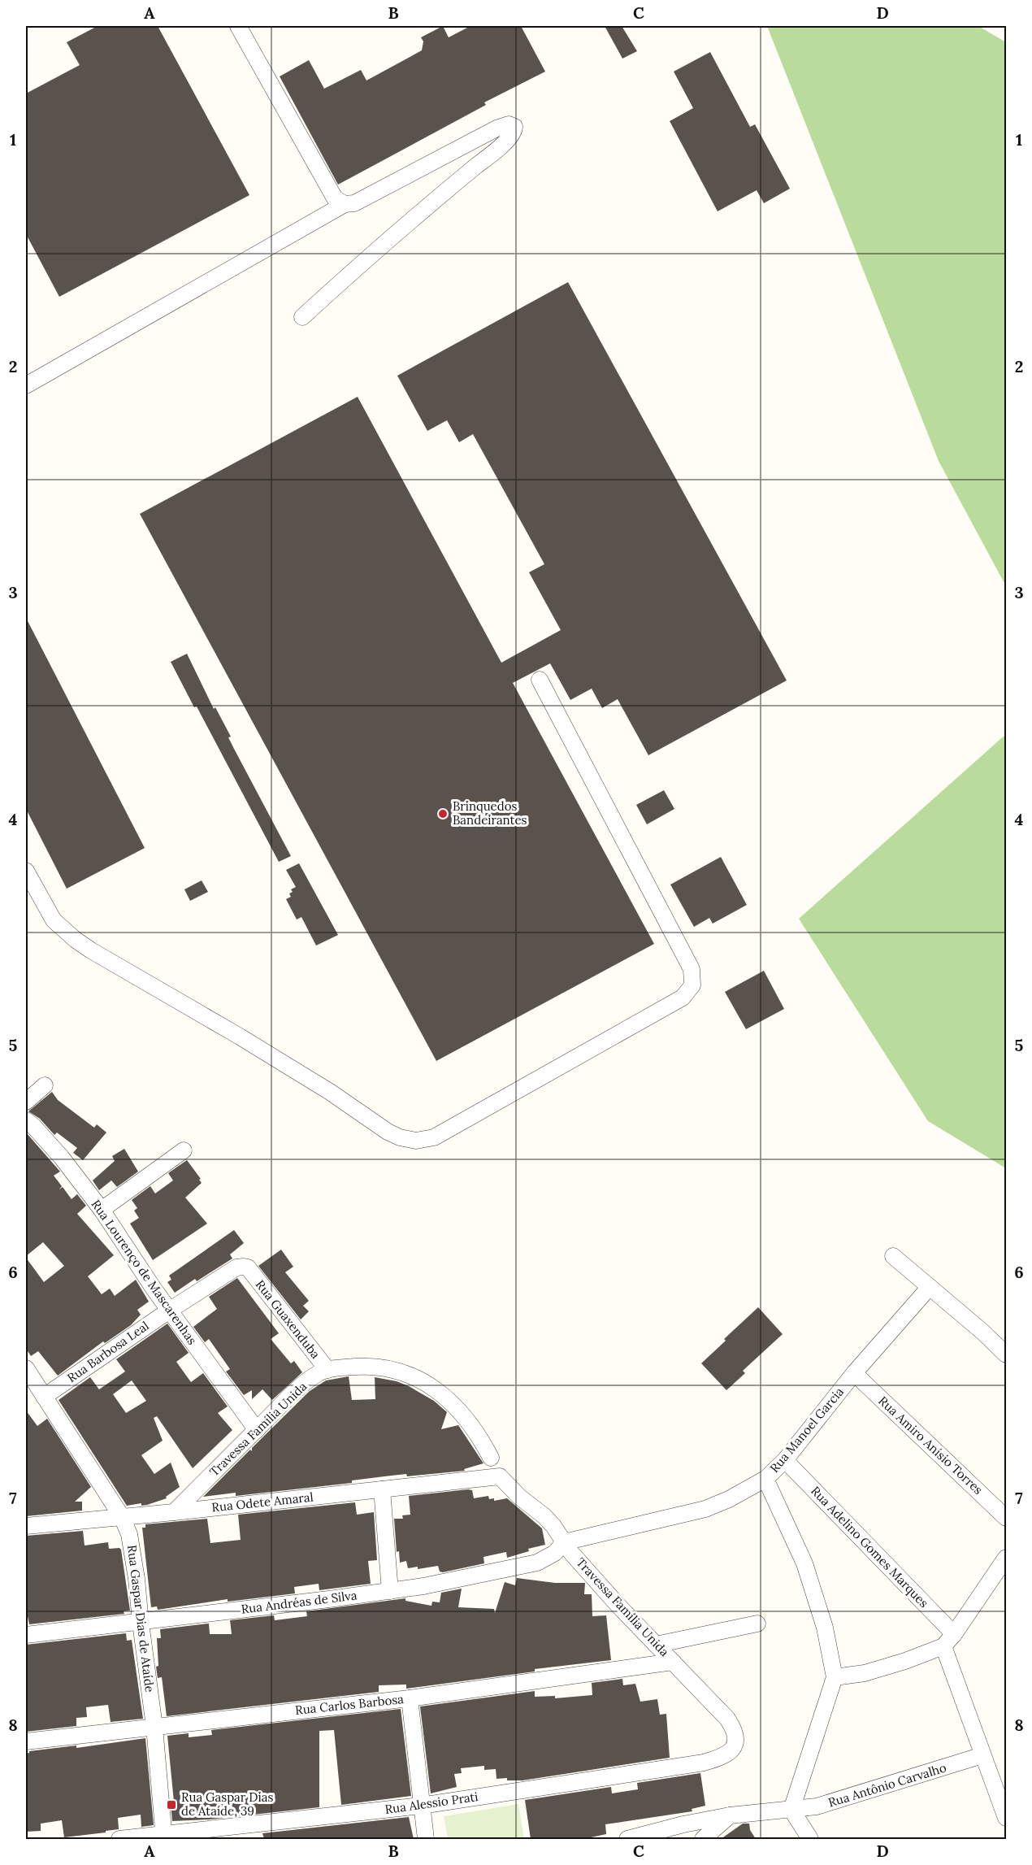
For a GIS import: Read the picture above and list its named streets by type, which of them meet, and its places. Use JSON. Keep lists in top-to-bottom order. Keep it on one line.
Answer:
{"streets":{"street":["Rua Lourenço de Mascarenhas","Rua Guaxenduba","Rua Barbosa Leal","Travessa Família Unida","Rua Manoel Garcia","Rua Amiro Anísio Torres","Rua Odete Amaral","Rua Adelino Gomes Marques","Rua Andréas de Silva","Rua Gaspar Dias de Ataíde","Rua Carlos Barbosa","Rua Antônio Carvalho","Rua Alessio Prati"]},"crossings":[["Rua Lourenço de Mascarenhas","Rua Barbosa Leal"],["Rua Lourenço de Mascarenhas","Travessa Família Unida"],["Rua Guaxenduba","Rua Barbosa Leal"],["Rua Guaxenduba","Travessa Família Unida"],["Rua Barbosa Leal","Rua Gaspar Dias de Ataíde"],["Travessa Família Unida","Rua Manoel Garcia"],["Travessa Família Unida","Rua Odete Amaral"],["Travessa Família Unida","Rua Andréas de Silva"],["Travessa Família Unida","Rua Carlos Barbosa"],["Travessa Família Unida","Rua Alessio Prati"],["Rua Manoel Garcia","Rua Amiro Anísio Torres"],["Rua Manoel Garcia","Rua Adelino Gomes Marques"],["Rua Manoel Garcia","Rua Andréas de Silva"],["Rua Odete Amaral","Rua Gaspar Dias de Ataíde"],["Rua Andréas de Silva","Rua Gaspar Dias de Ataíde"],["Rua Gaspar Dias de Ataíde","Rua Carlos Barbosa"],["Rua Gaspar Dias de Ataíde","Rua Alessio Prati"]],"places":{"other":["Brinquedos Bandeirantes"],"transit":["Rua Gaspar Dias de Ataíde, 39"]},"grid":{"columns":["A","B","C","D"],"rows":["1","2","3","4","5","6","7","8"]}}
